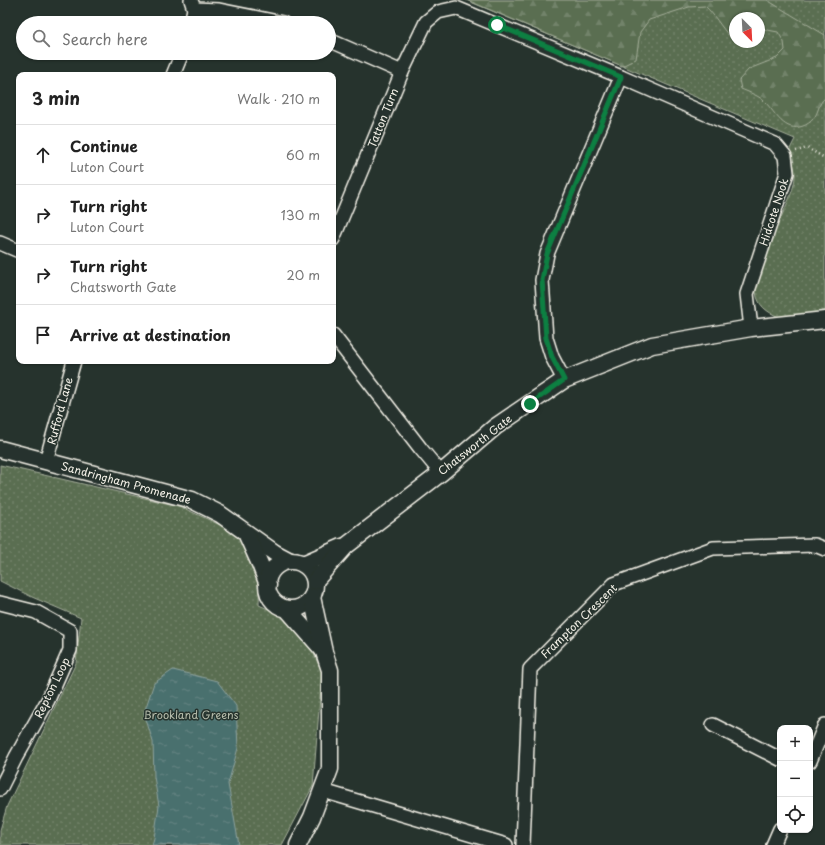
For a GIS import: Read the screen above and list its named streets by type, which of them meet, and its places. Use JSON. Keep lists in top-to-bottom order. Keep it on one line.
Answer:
{"streets":{"street":["Tatton Turn","Hidcote Nook","Rufford Lane","Chatsworth Gate","Sandringham Promenade","Frampton Crescent","Repton Loop"]},"crossings":[["Hidcote Nook","Chatsworth Gate"],["Rufford Lane","Sandringham Promenade"],["Chatsworth Gate","Sandringham Promenade"]],"parks":["Brookland Greens"],"north":"bottom right","page":{"search":"Search here","heading":["3 min","Walk · 210 m"],"list":[["Continue","Luton Court","60 m"],["Turn right","Luton Court","130 m"],["Turn right","Chatsworth Gate","20 m"],"Arrive at destination"],"map_buttons":["+","−"]}}
